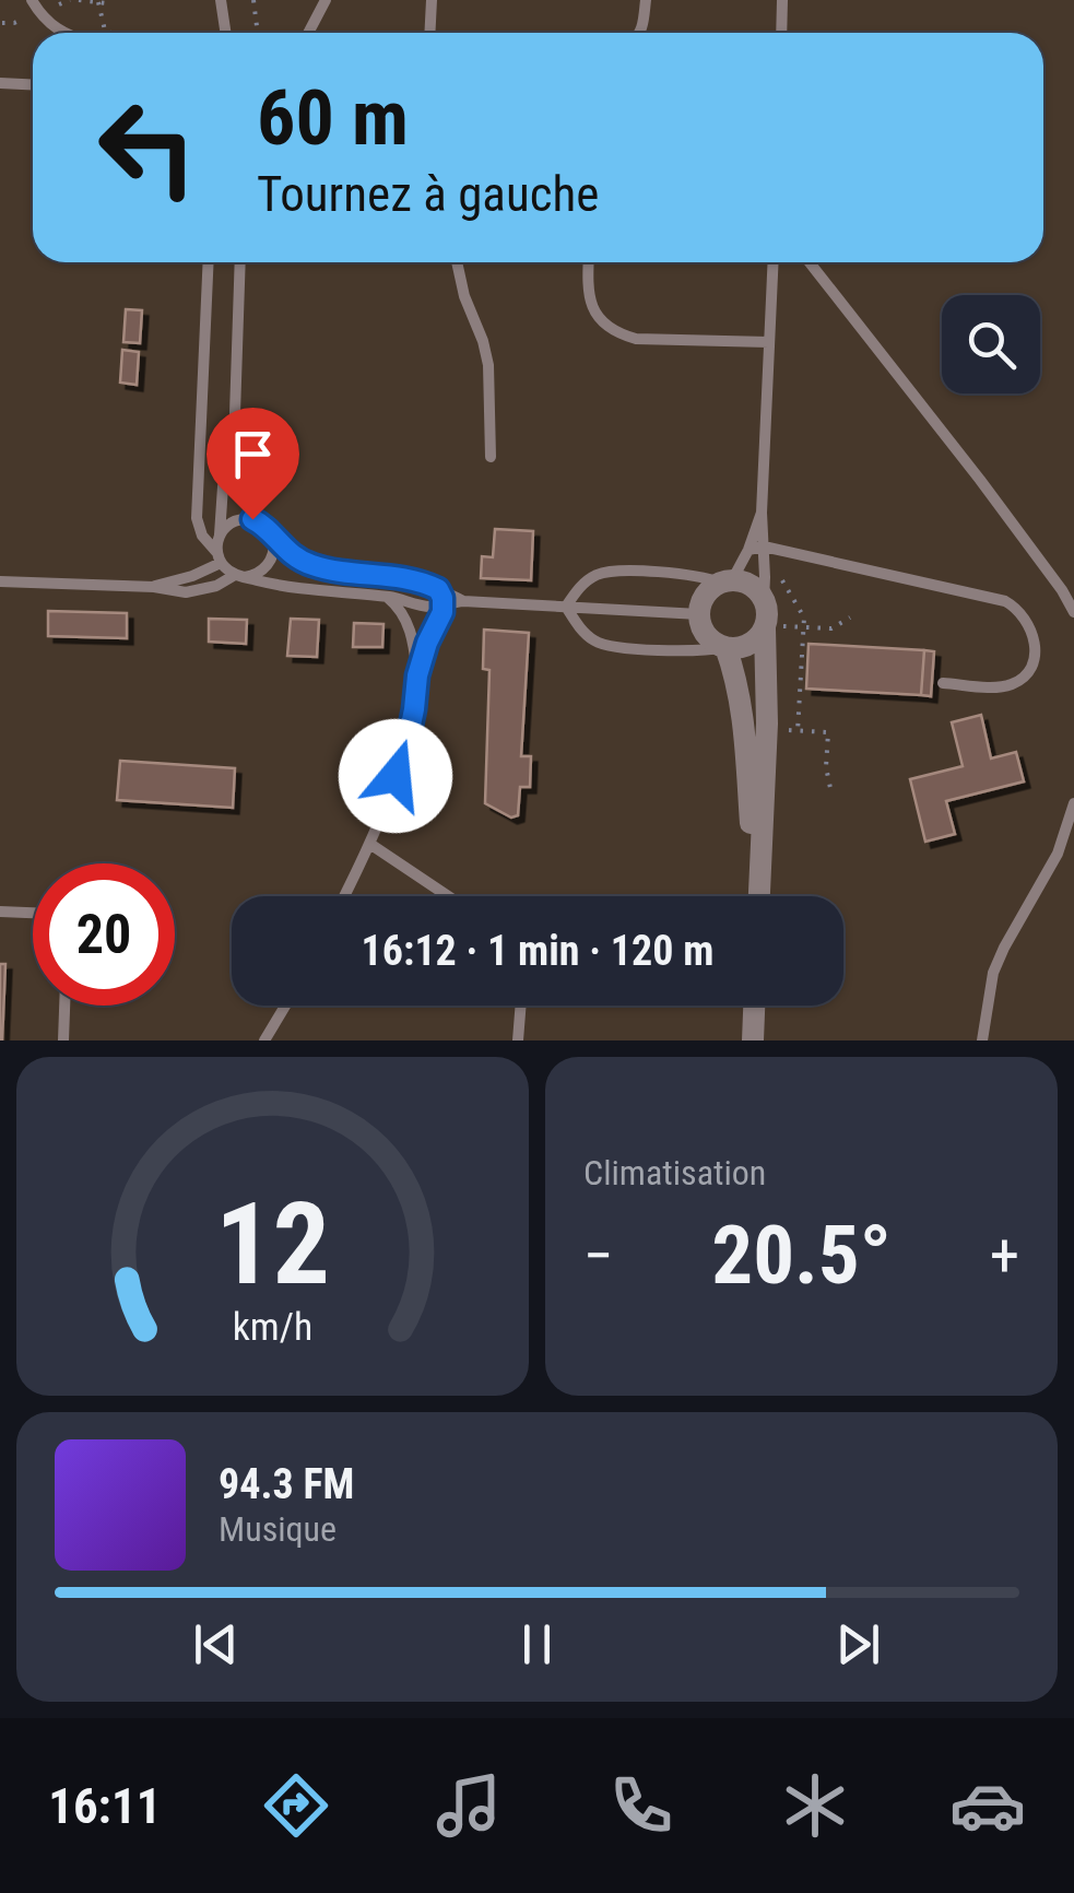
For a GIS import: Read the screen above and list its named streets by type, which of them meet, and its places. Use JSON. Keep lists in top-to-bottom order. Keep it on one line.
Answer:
{"page":{"turn":["60 m","Tournez à gauche"],"limit":"20","trip":"16:12 · 1 min · 120 m","tile":"Climatisation","heat":["−","20.5°","+"],"song":["94.3 FM","Musique"],"tabs":"16:11","gauge":["12","km/h"]}}
